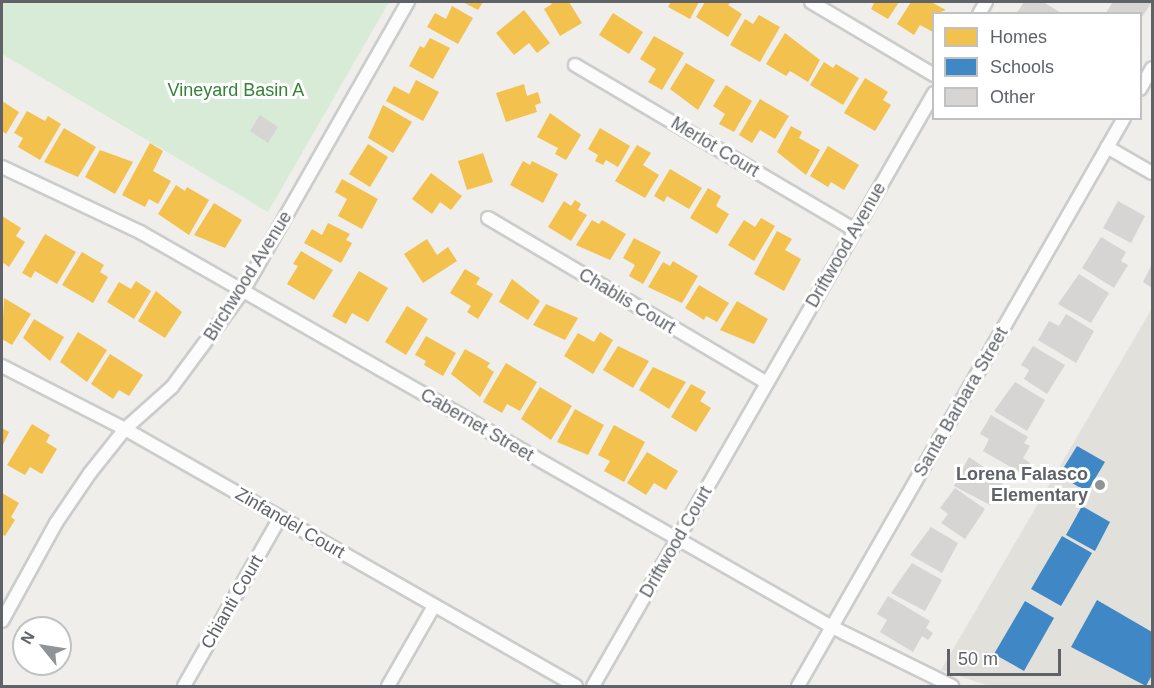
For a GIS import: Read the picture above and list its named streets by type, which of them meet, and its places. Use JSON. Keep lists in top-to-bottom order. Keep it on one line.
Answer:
{"streets":{"street":["Merlot Court","Driftwood Avenue","Birchwood Avenue","Chablis Court","Santa Barbara Street","Cabernet Street","Zinfandel Court","Driftwood Court","Chianti Court"]},"crossings":[["Merlot Court","Driftwood Avenue"],["Driftwood Avenue","Chablis Court"],["Driftwood Avenue","Driftwood Court"],["Birchwood Avenue","Cabernet Street"],["Birchwood Avenue","Zinfandel Court"],["Santa Barbara Street","Cabernet Street"],["Cabernet Street","Driftwood Court"],["Zinfandel Court","Chianti Court"]],"parks":["Vineyard Basin A"],"places":["Lorena Falasco Elementary"],"legend":["Homes","Schools","Other"],"scale_bar":"50 m","north":"top left"}
